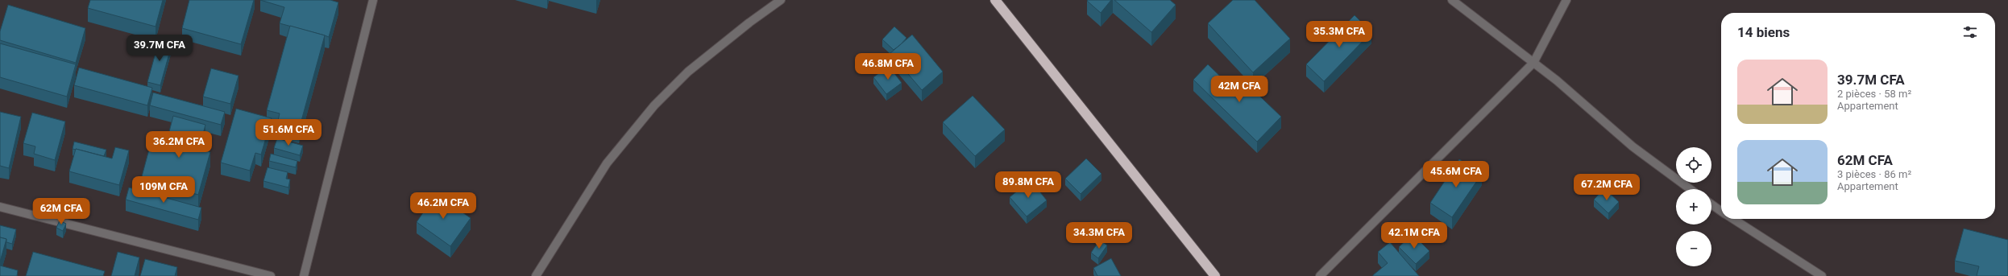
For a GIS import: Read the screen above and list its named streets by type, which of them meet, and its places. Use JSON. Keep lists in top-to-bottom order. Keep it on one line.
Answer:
{"page":{"heading":"14 biens","price":["35.3M CFA","39.7M CFA","46.8M CFA","42M CFA","51.6M CFA","36.2M CFA","45.6M CFA","89.8M CFA","67.2M CFA","109M CFA","46.2M CFA","62M CFA","34.3M CFA","42.1M CFA"],"list":[{"name":"39.7M CFA","note":"2 pièces · 58 m² · Appartement"},{"name":"62M CFA","note":"3 pièces · 86 m² · Appartement"}],"map_buttons":["+","−"]}}
